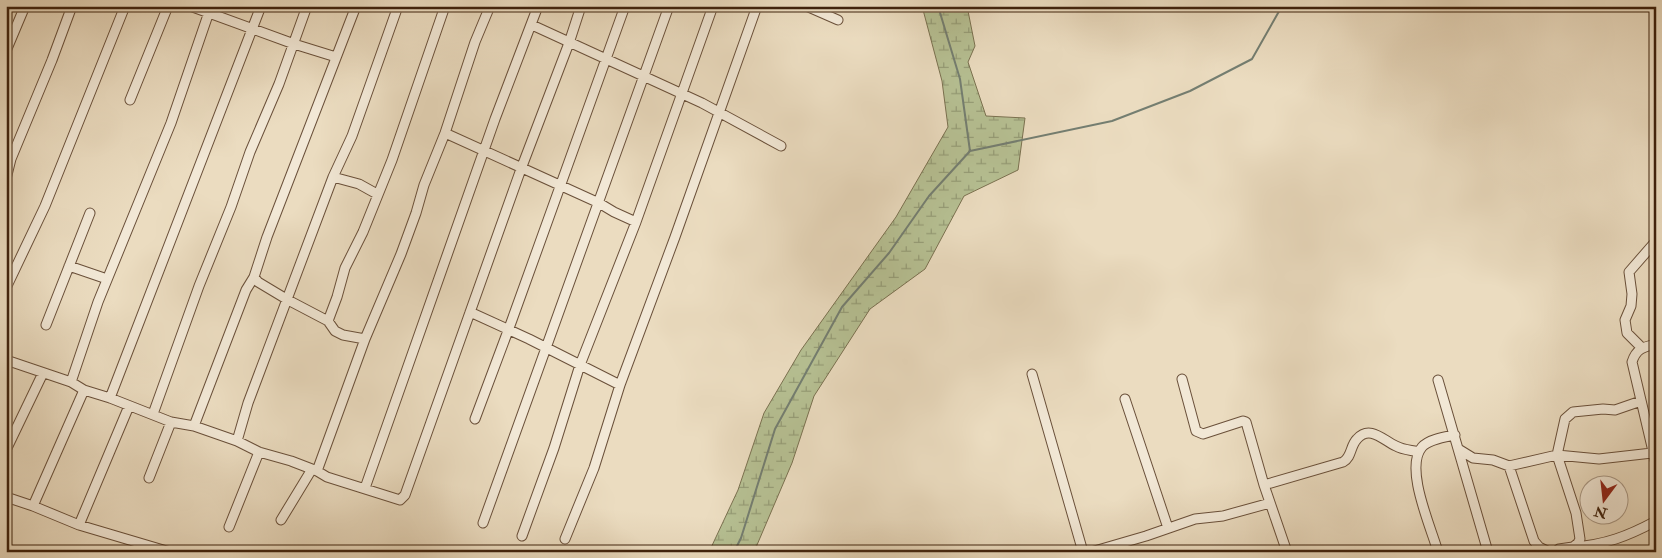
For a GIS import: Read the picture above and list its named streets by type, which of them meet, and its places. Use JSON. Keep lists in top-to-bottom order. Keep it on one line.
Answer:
{"north":"bottom"}
